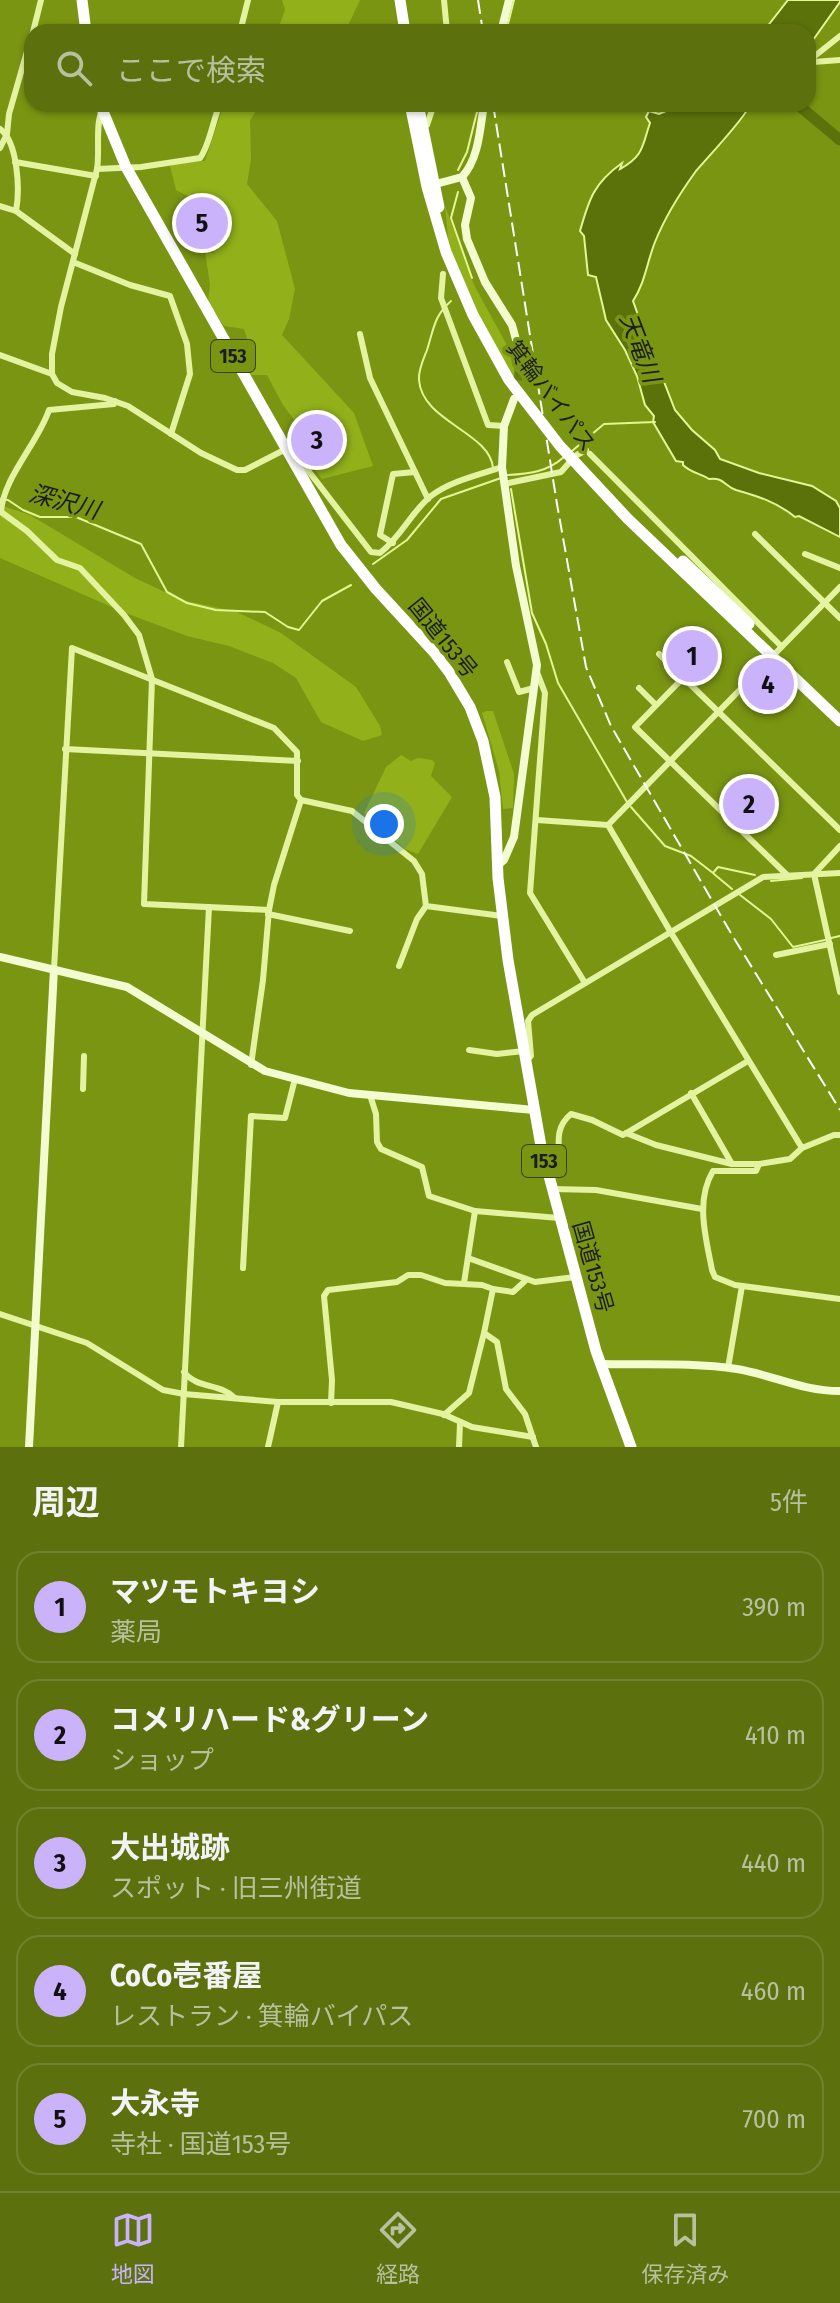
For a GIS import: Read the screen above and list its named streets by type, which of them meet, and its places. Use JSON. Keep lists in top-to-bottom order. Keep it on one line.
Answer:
{"streets":{"highway":["153","箕輪バイパス","国道153号"]},"water":["天竜川","深沢川"],"page":{"search":"ここで検索","pins":["5","3","1","4","2"],"heading":["周辺","5件"],"list":[{"mark":"1","name":"マツモトキヨシ","note":"薬局","value":"390 m"},{"mark":"2","name":"コメリハード&グリーン","note":"ショップ","value":"410 m"},{"mark":"3","name":"大出城跡","note":"スポット · 旧三州街道","value":"440 m"},{"mark":"4","name":"CoCo壱番屋","note":"レストラン · 箕輪バイパス","value":"460 m"},{"mark":"5","name":"大永寺","note":"寺社 · 国道153号","value":"700 m"}],"nav":["地図","経路","保存済み"]}}
